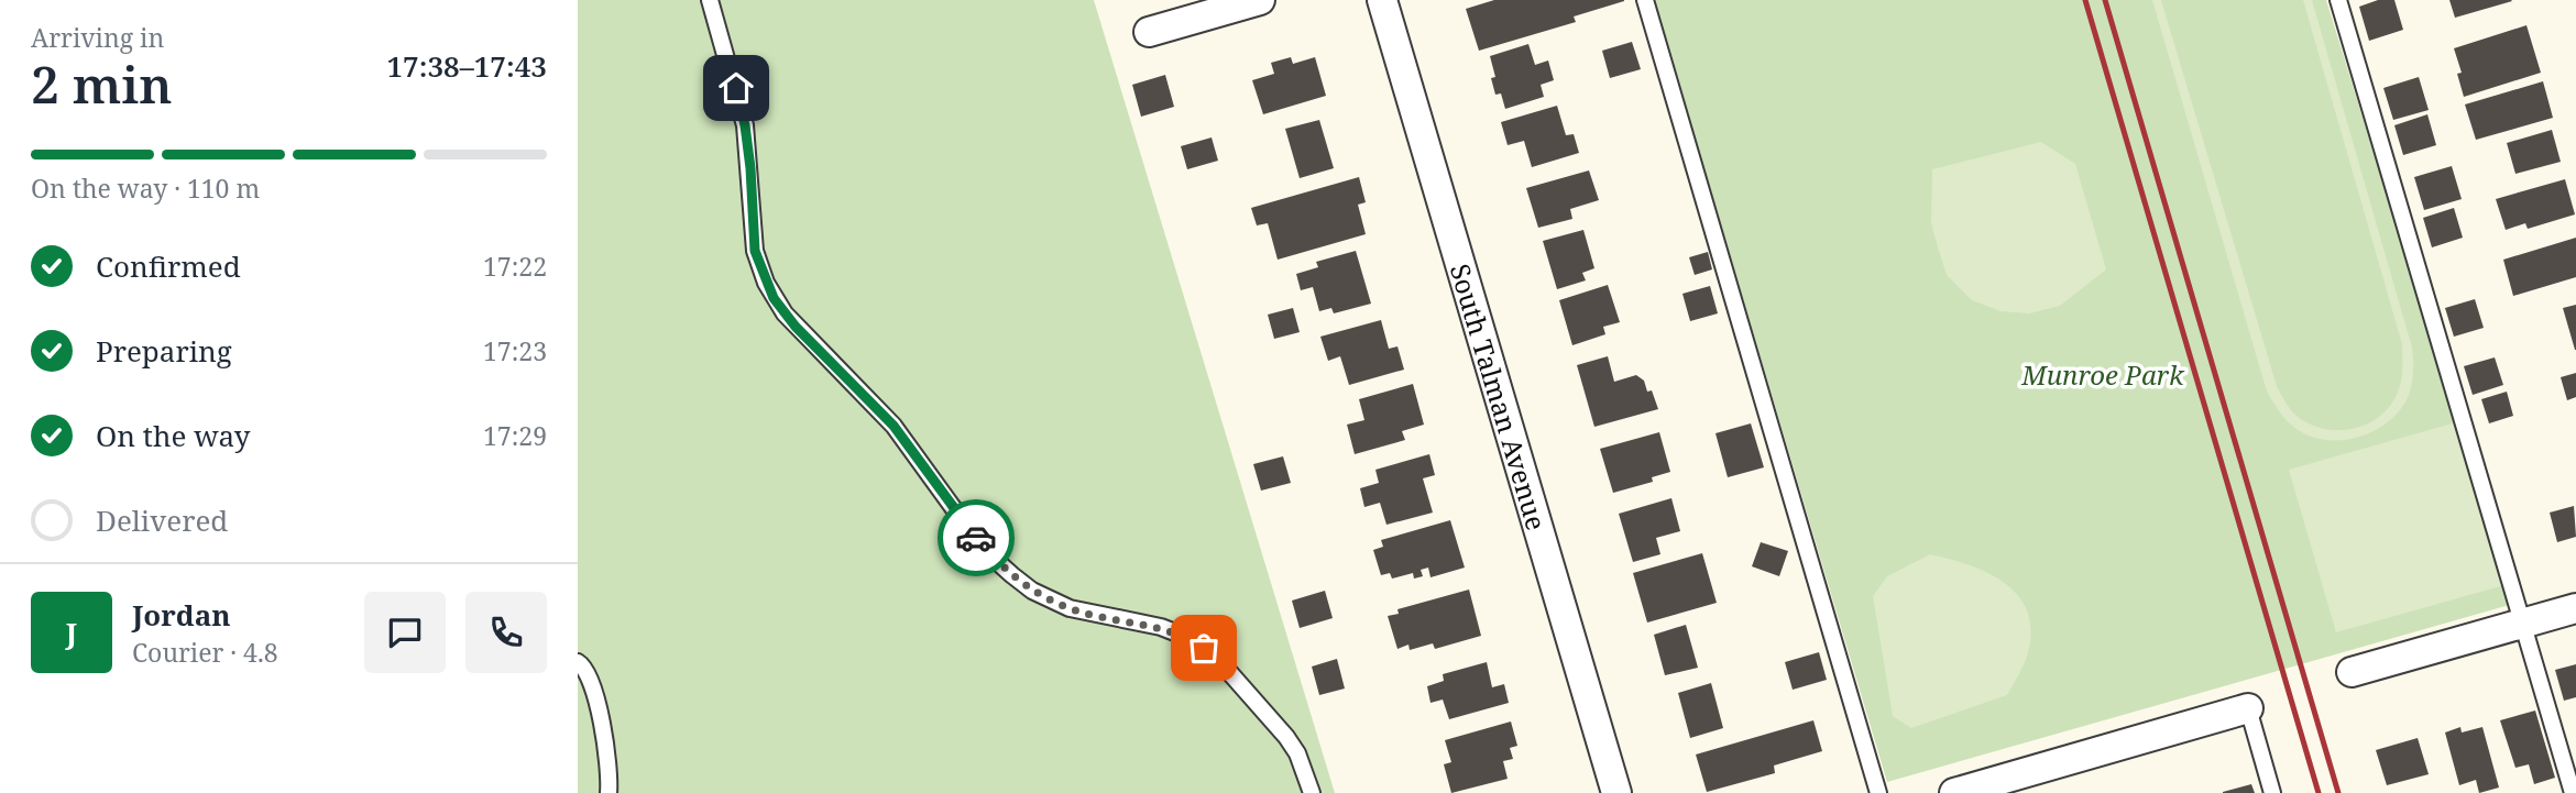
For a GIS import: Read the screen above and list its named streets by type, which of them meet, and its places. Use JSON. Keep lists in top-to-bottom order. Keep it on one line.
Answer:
{"streets":{"street":["South Talman Avenue"]},"parks":["Munroe Park"],"page":{"heading":["2 min","Arriving in","17:38–17:43"],"panel":["Jordan","Courier · 4.8"],"bar":"On the way · 110 m","list":[["Confirmed","17:22"],["Preparing","17:23"],["On the way","17:29"],"Delivered"],"round":"J"}}
